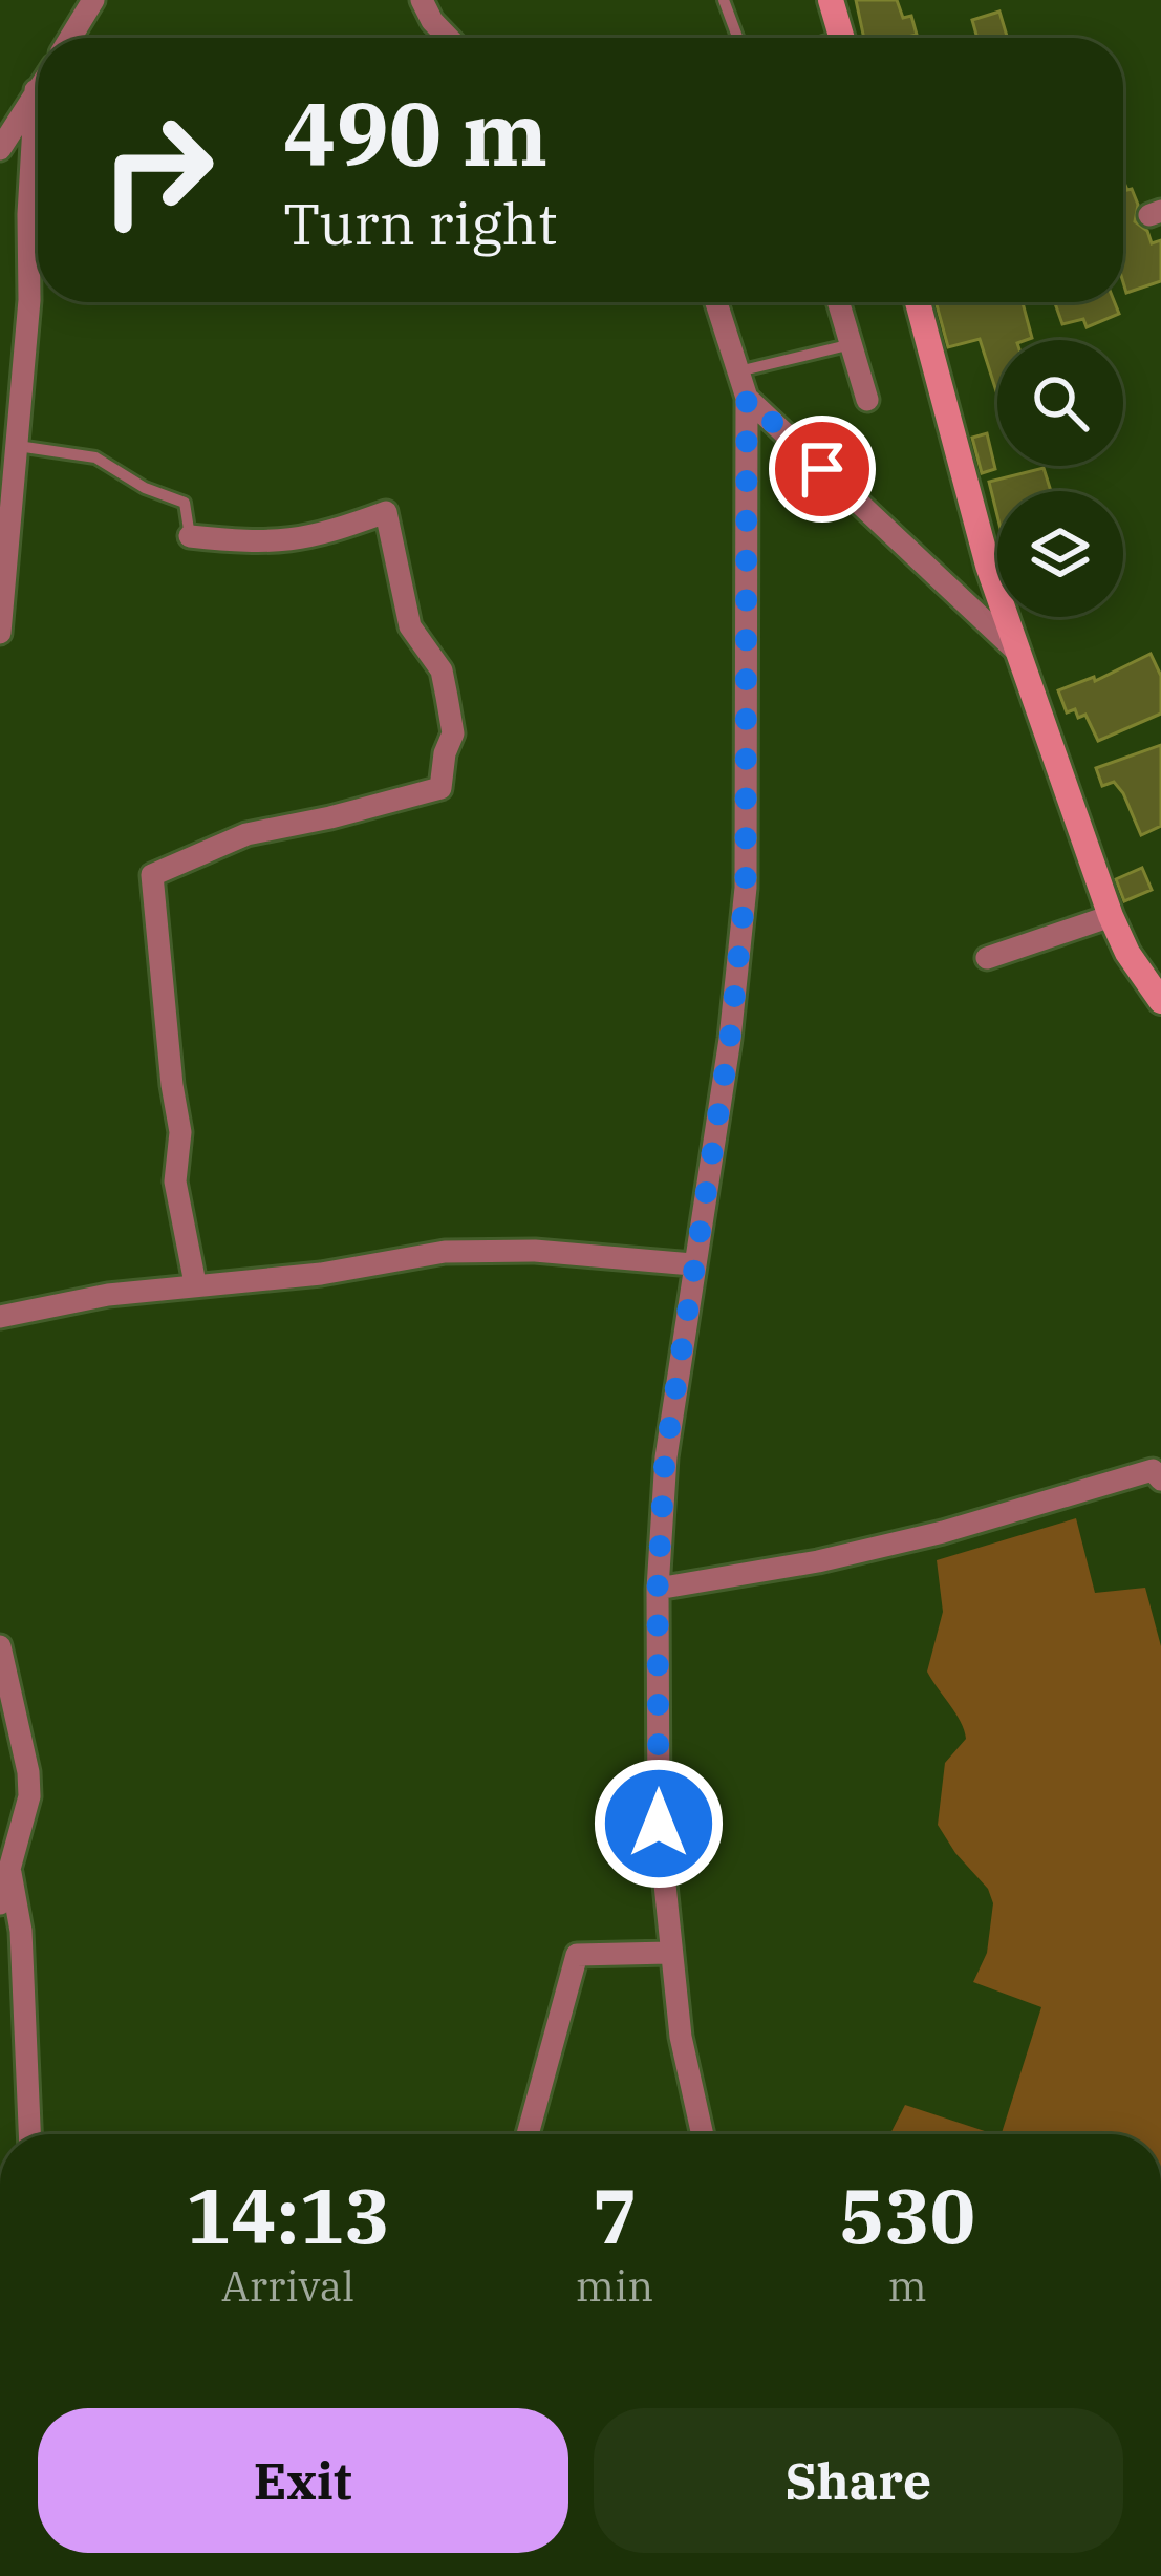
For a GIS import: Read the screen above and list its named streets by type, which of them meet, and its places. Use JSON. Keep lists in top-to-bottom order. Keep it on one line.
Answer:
{"page":{"turn":["490 m","Turn right"],"eta":["14:13","Arrival","7","min","530","m"],"buttons":["Exit","Share"]}}
